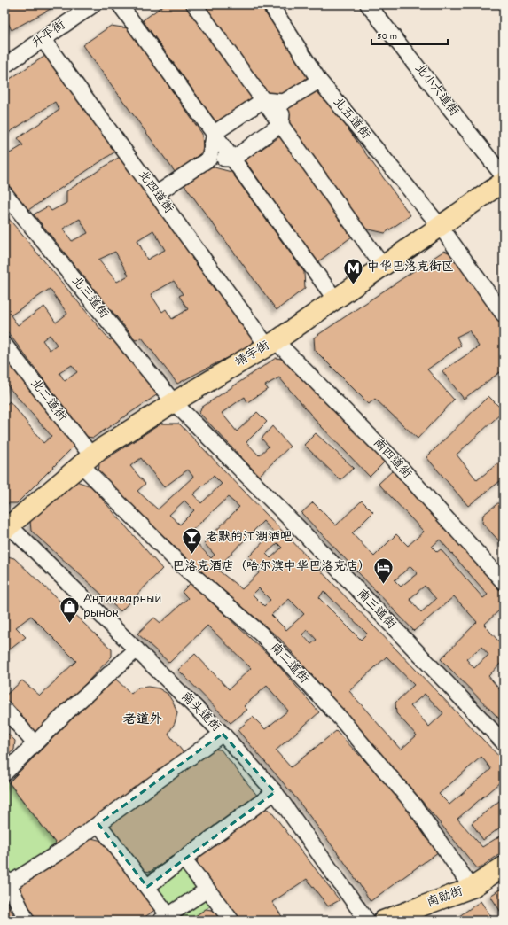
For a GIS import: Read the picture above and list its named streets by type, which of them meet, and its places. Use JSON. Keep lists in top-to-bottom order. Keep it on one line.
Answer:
{"streets":{"main road":["靖宇街","南勋街"],"street":["升平街","北小六道街","北五道街","北四道街","北三道街","北二道街","南四道街","南三道街","南二道街","南头道街"]},"crossings":[["升平街","北四道街"],["北五道街","靖宇街"],["北四道街","靖宇街"],["北四道街","南四道街"],["北三道街","靖宇街"],["北三道街","南三道街"],["靖宇街","北二道街"],["靖宇街","南四道街"],["靖宇街","南三道街"],["靖宇街","南二道街"],["靖宇街","南头道街"],["北二道街","南二道街"],["南二道街","南勋街"]],"districts":["老道外"],"places":{"metro station":["中华巴洛克街区"],"bar":["老默的江湖酒吧"],"hotel":["巴洛克酒店（哈尔滨中华巴洛克店）"],"shop":["Антикварный рынок"]},"scale_bar":"50 m"}
